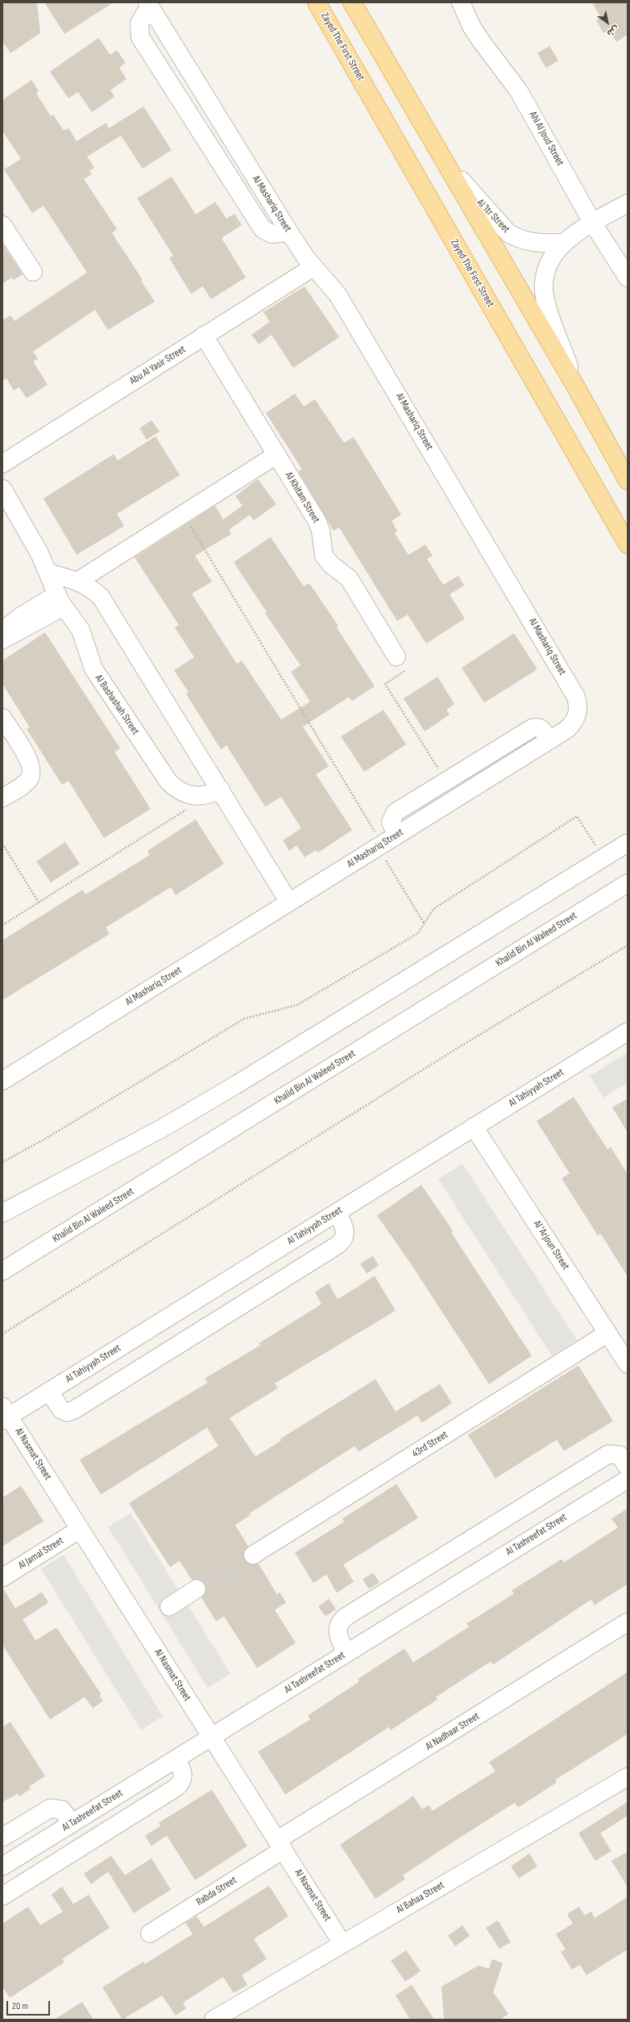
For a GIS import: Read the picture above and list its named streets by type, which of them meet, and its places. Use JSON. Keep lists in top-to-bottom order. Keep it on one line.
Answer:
{"streets":{"main road":["Zayed The First Street"],"street":["Ahl Al Joud Street","Al Mashariq Street","Al 'Itr Street","Abu Al Yasir Street","Al Khitam Street","Al Bashashah Street","Khalid Bin Al Waleed Street","Al Tahiyyah Street","Al 'Arjoun Street","43rd Street","Al Nasmat Street","Al Tashreefat Street","Al Jamal Street","Al Nadhaar Street","Rabda Street","Al Bahaa Street"]},"crossings":[["Al Mashariq Street","Abu Al Yasir Street"],["Abu Al Yasir Street","Al Khitam Street"],["Al Tahiyyah Street","Al 'Arjoun Street"],["Al Tahiyyah Street","Al Nasmat Street"],["Al 'Arjoun Street","43rd Street"],["Al Nasmat Street","Al Tashreefat Street"],["Al Nasmat Street","Al Jamal Street"],["Al Nasmat Street","Al Nadhaar Street"],["Al Nasmat Street","Rabda Street"],["Al Nasmat Street","Al Bahaa Street"],["Al Nadhaar Street","Rabda Street"]],"scale_bar":"20 m","north":"bottom right"}
